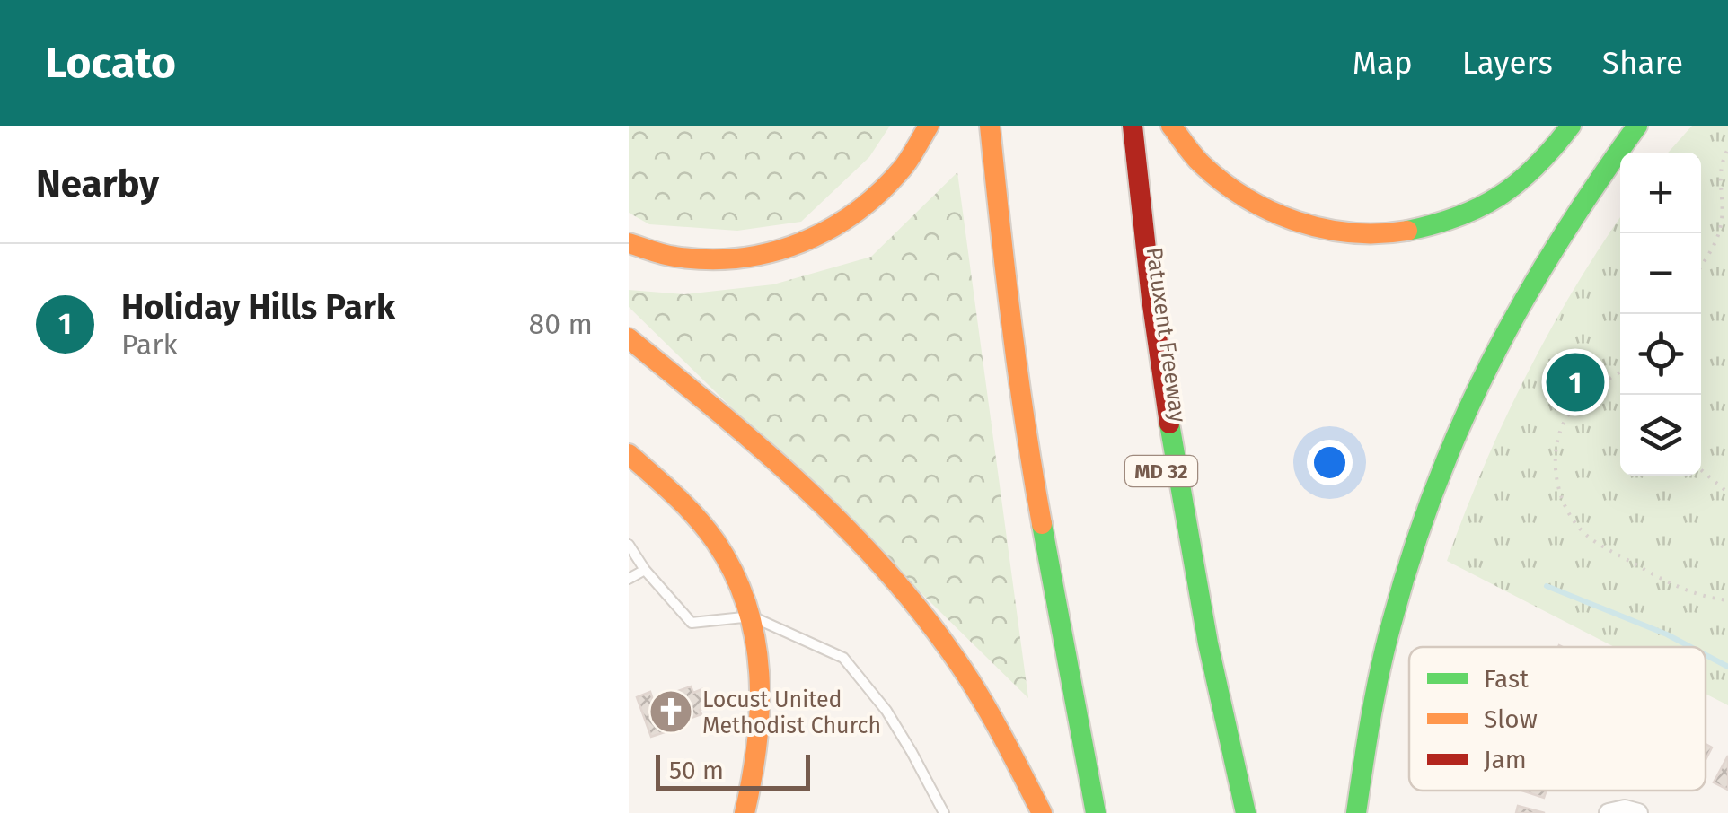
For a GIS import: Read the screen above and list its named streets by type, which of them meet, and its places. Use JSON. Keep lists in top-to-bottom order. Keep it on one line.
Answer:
{"streets":{"main road":["Patuxent Freeway","MD 32"]},"places":{"church":["Locust United Methodist Church"]},"legend":["Fast","Slow","Jam"],"scale_bar":"50 m","page":{"header":"Locato","nav":["Map","Layers","Share"],"heading":"Nearby","map_buttons":["+","−"],"list":[{"mark":"1","name":"Holiday Hills Park","note":"Park","value":"80 m"}],"pins":"1","scale":"50 m"}}
